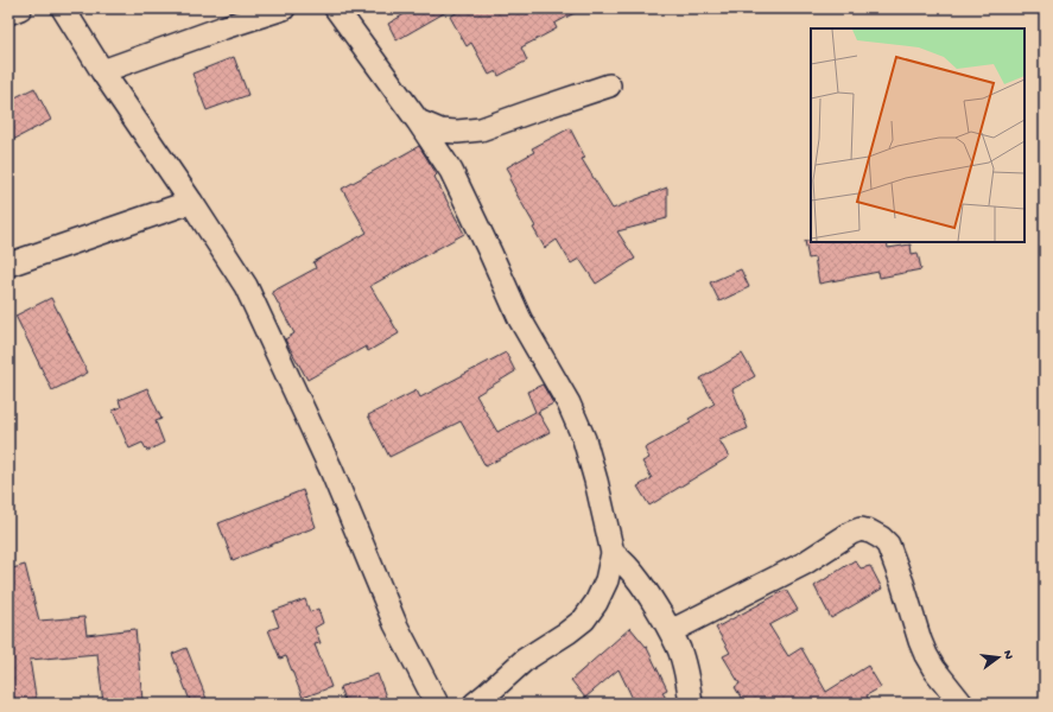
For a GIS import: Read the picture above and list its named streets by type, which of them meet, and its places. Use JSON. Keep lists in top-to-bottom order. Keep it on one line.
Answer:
{"north":"right"}
